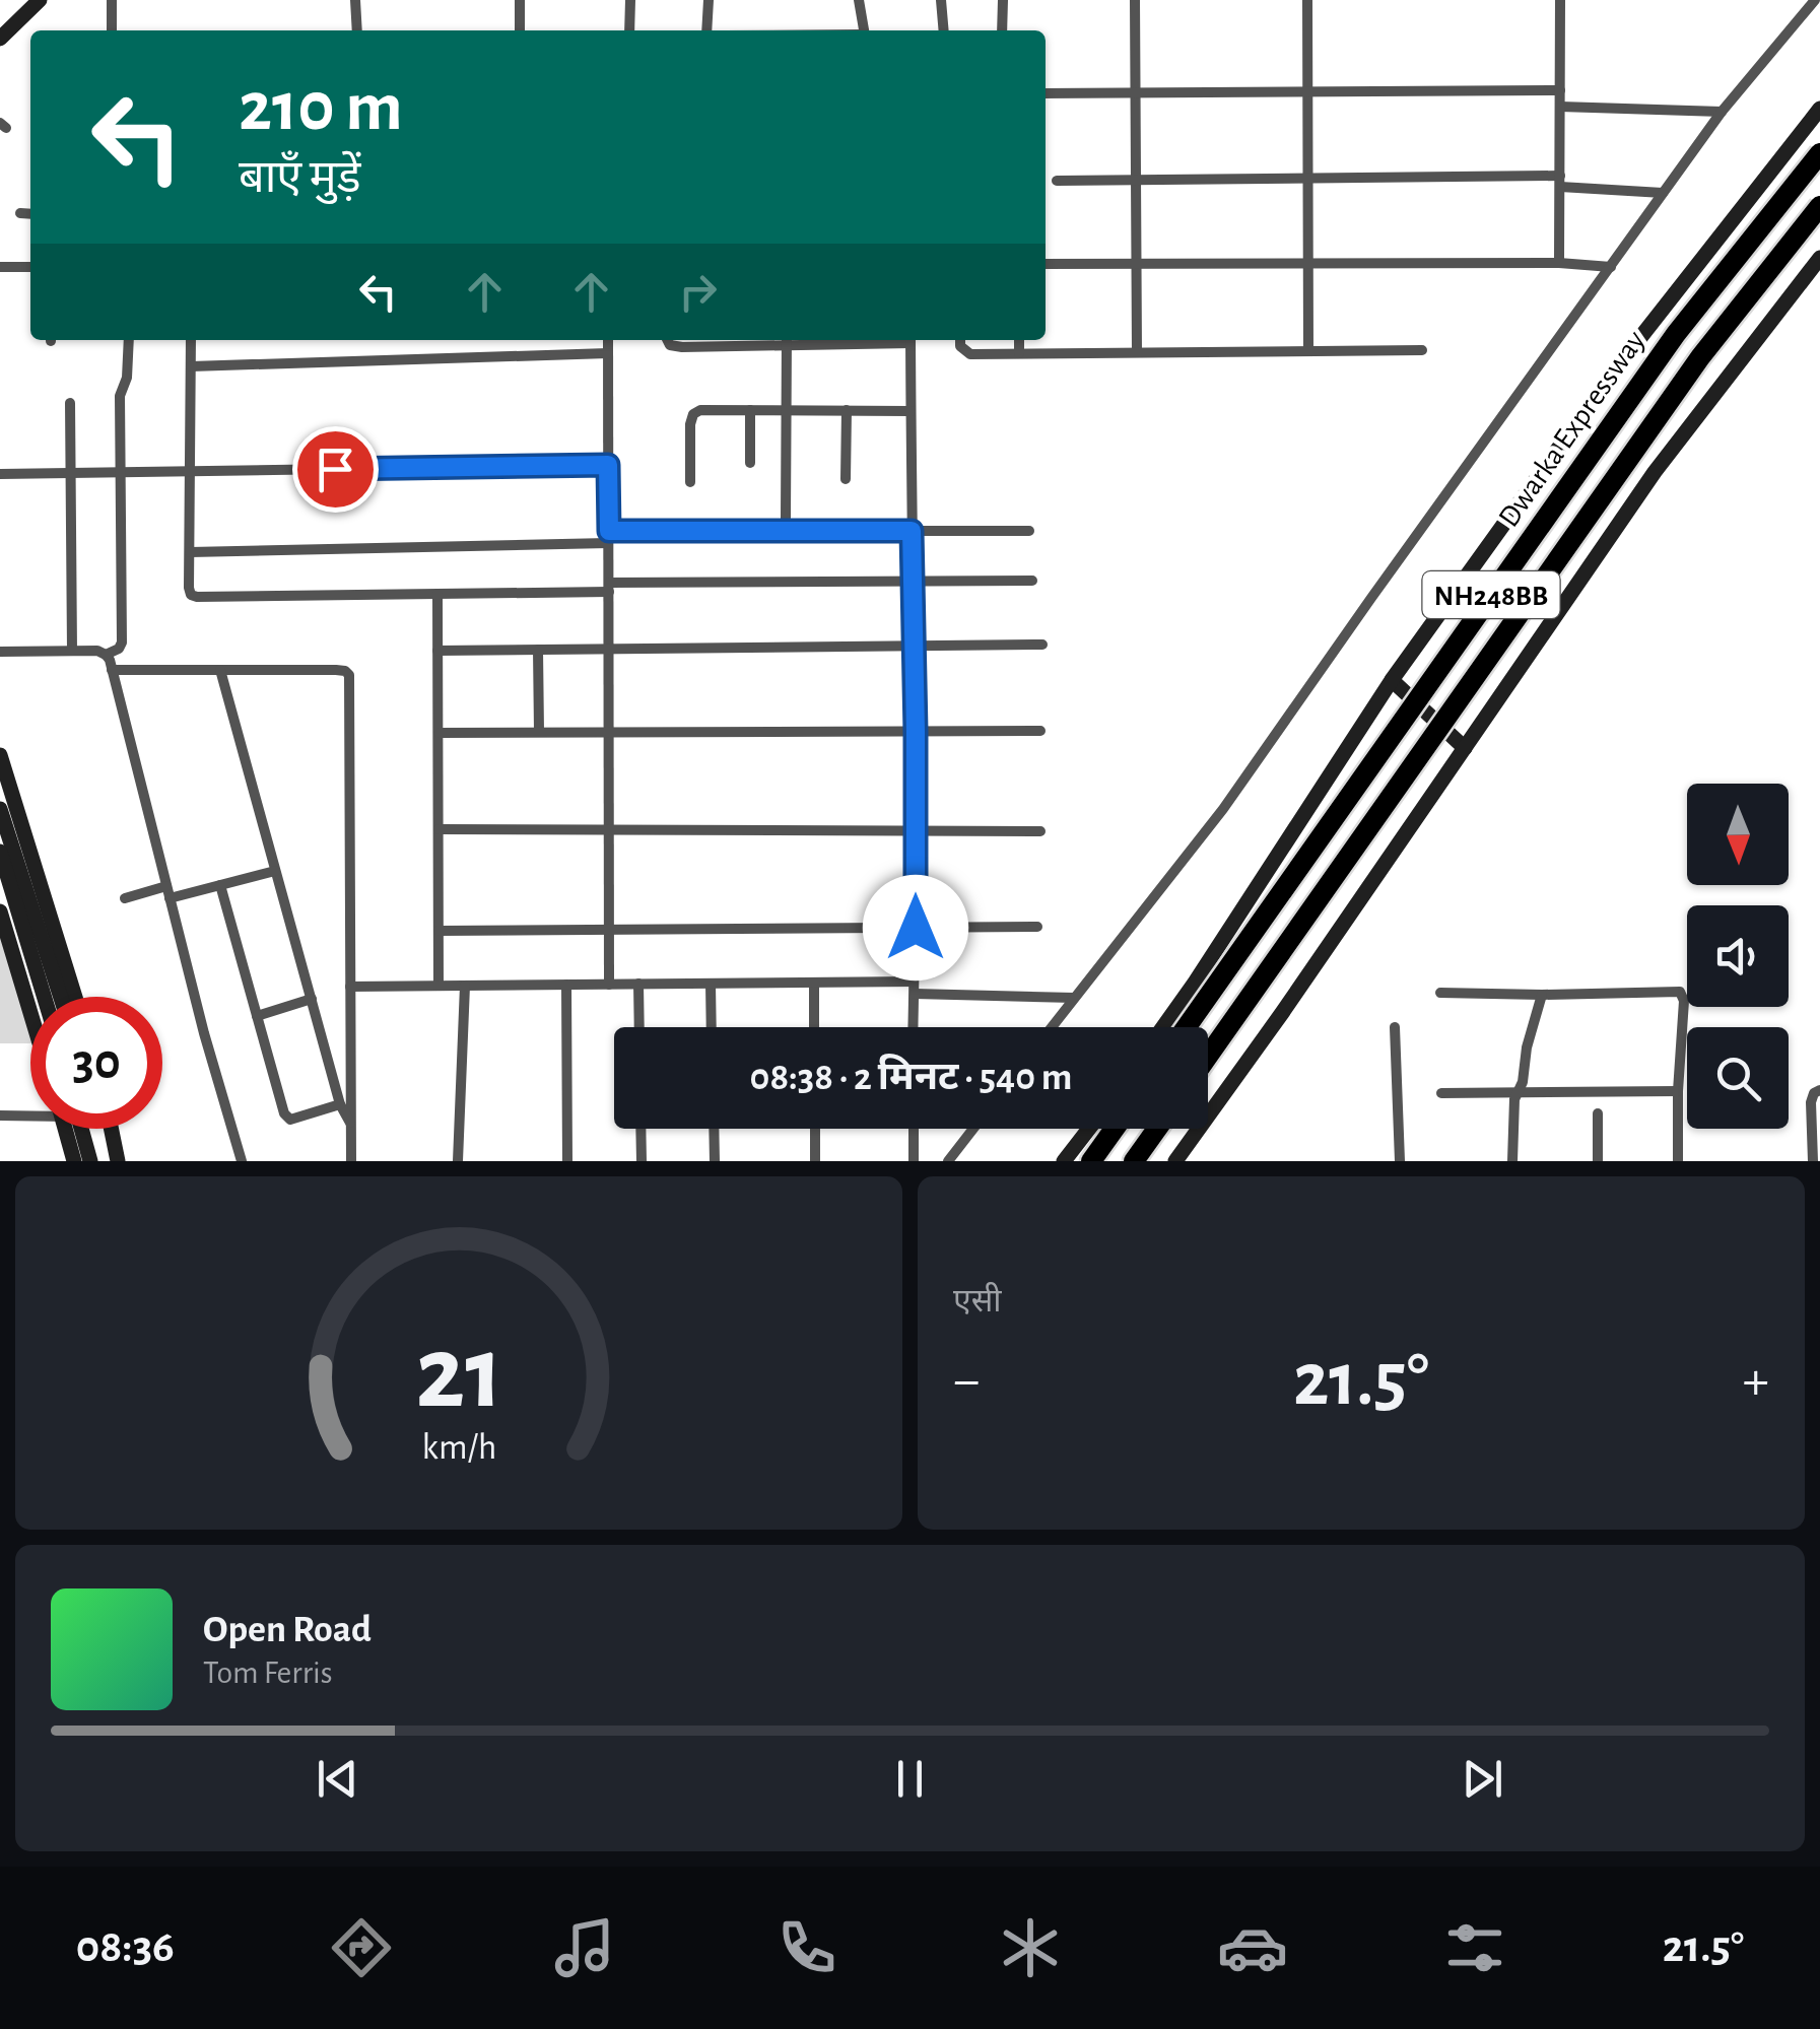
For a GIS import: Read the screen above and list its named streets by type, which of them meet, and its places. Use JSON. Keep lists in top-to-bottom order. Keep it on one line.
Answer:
{"streets":{"highway":["Dwarka Expressway","NH248BB"]},"north":"bottom","page":{"turn":["210 m","बाएँ मुड़ें"],"limit":"30","trip":"08:38 · 2 मिनट · 540 m","tile":"एसी","heat":["−","21.5°","+"],"song":["Open Road","Tom Ferris"],"tabs":["08:36","21.5°"],"gauge":["21","km/h"]}}
